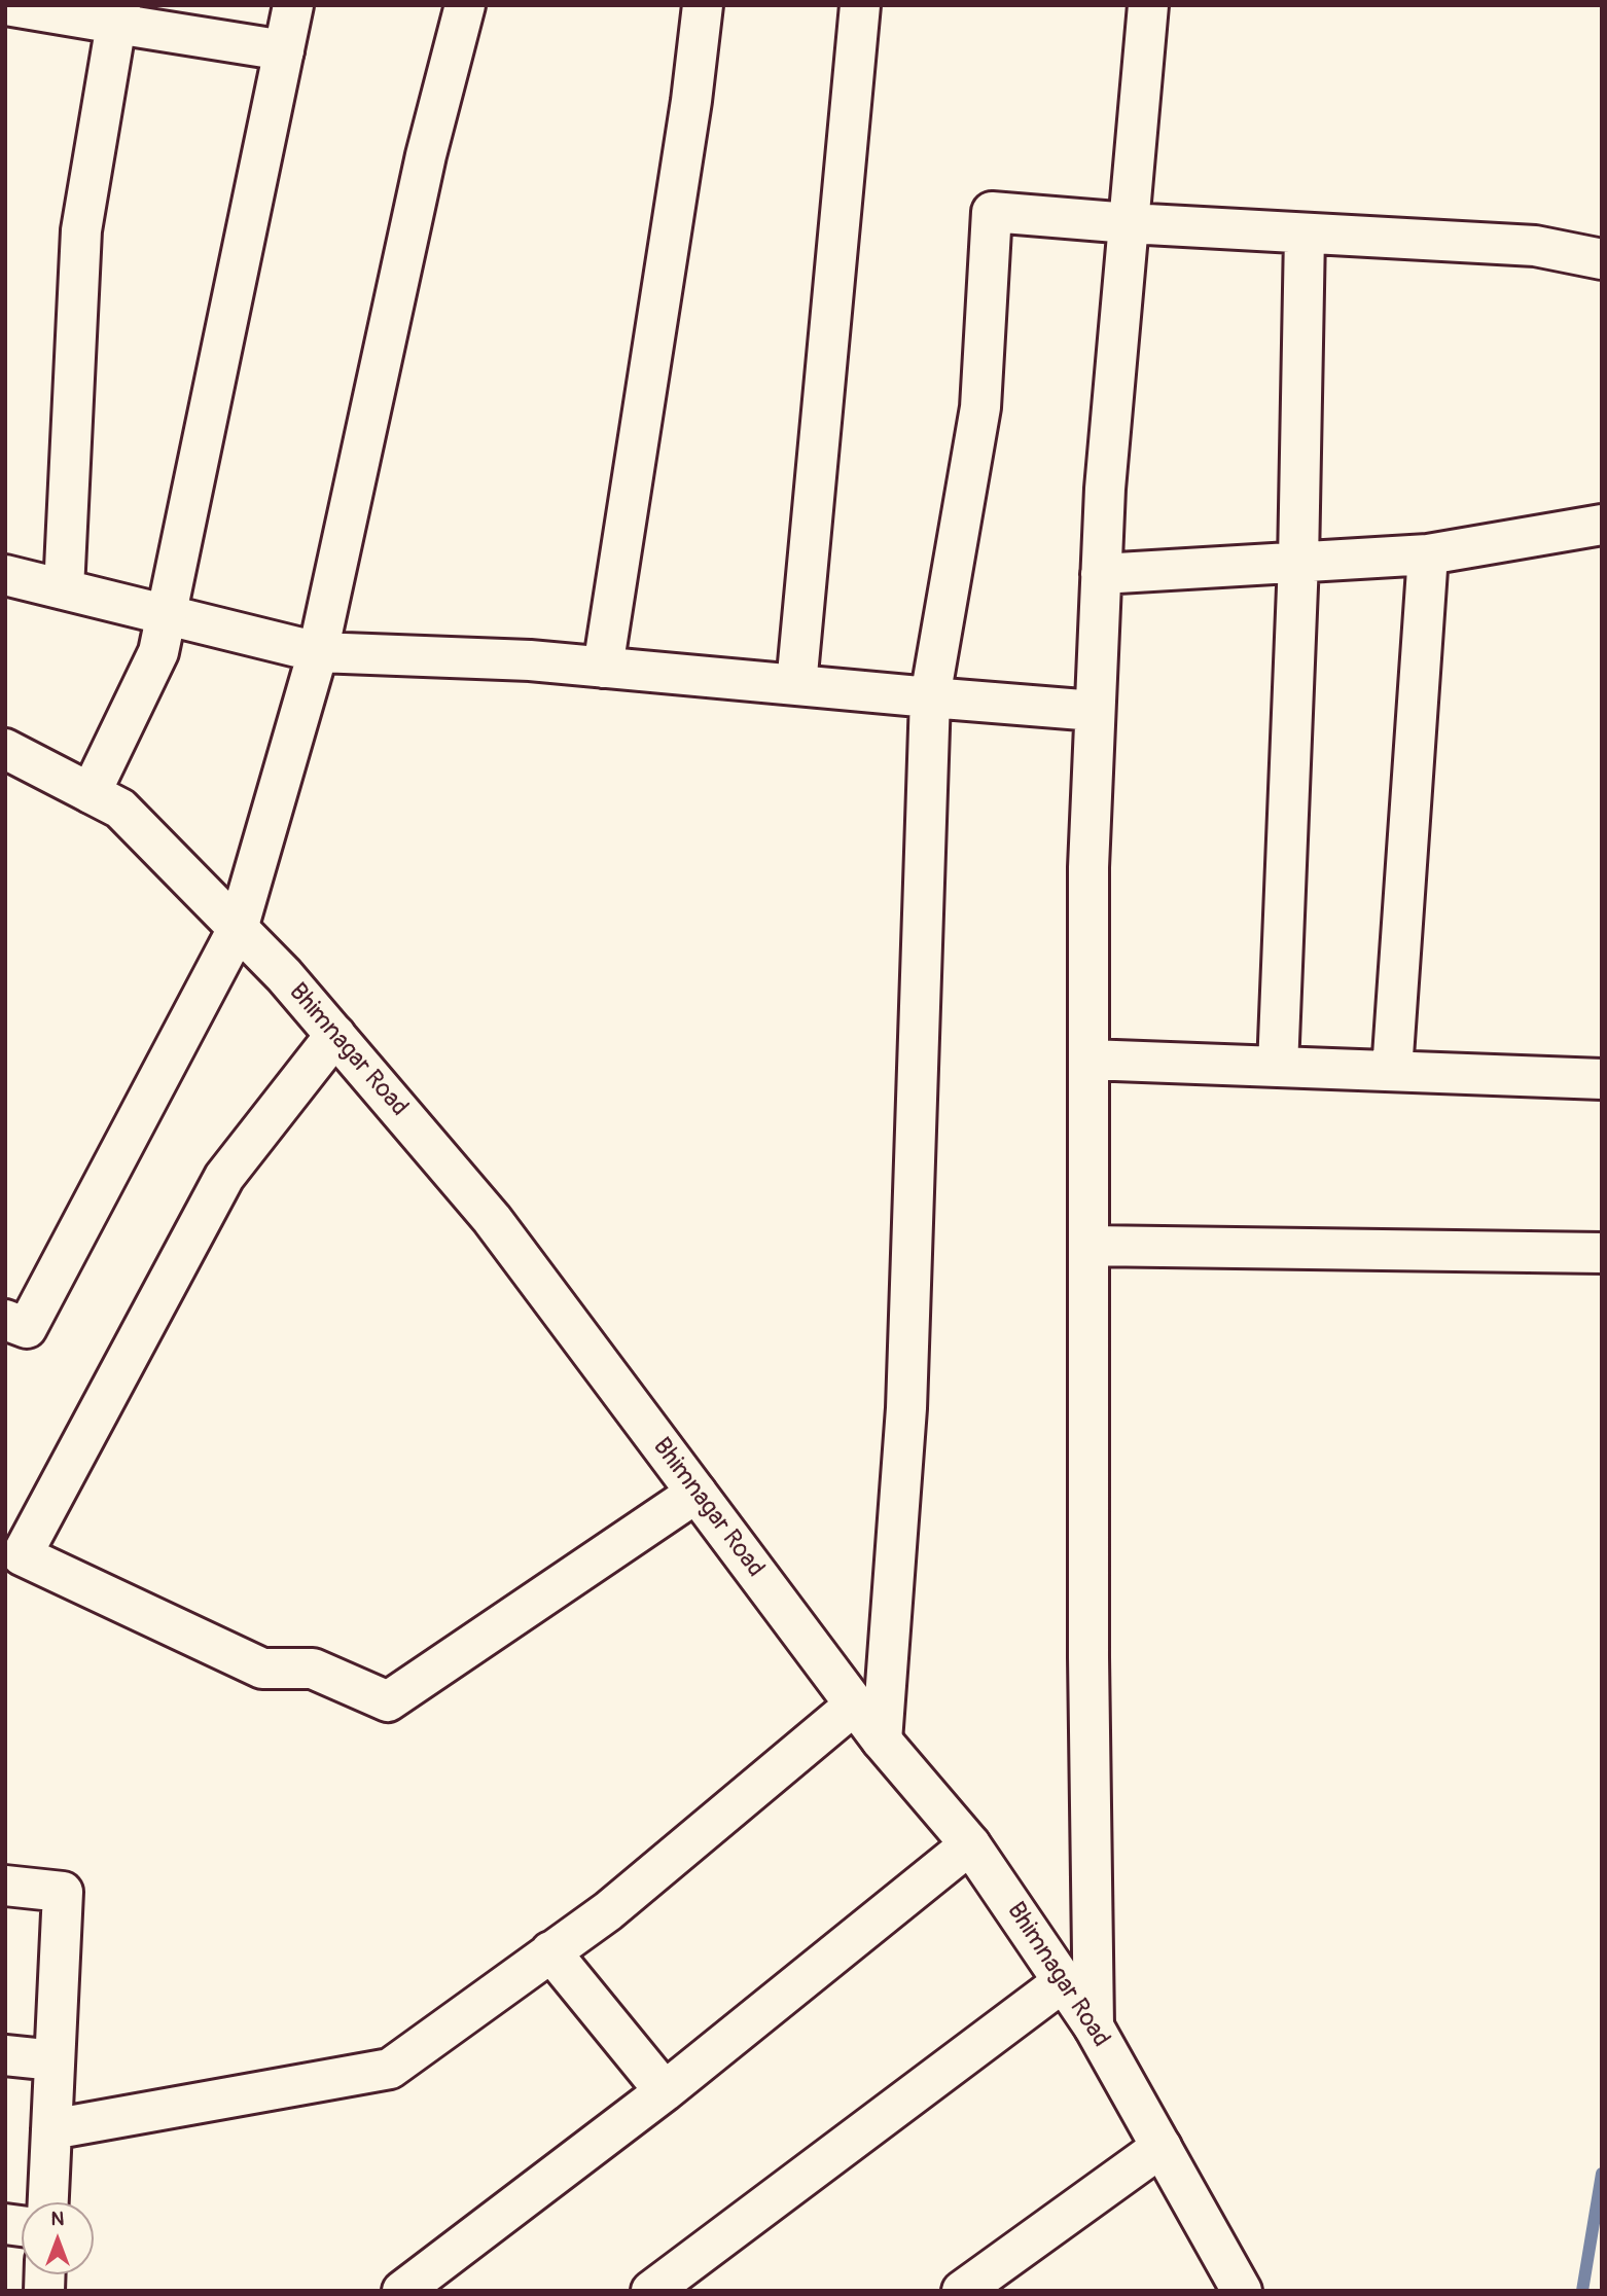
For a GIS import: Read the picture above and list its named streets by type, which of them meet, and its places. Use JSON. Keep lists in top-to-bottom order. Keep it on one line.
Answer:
{"streets":{"street":["Bhimnagar Road"]},"north":"top"}
